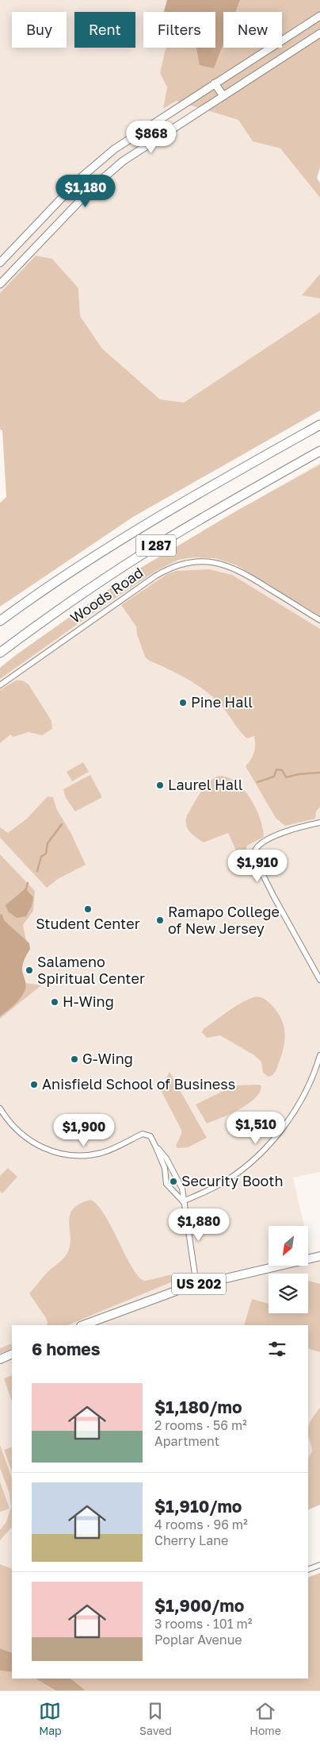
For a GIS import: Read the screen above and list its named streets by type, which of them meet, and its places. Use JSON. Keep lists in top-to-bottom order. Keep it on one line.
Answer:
{"streets":{"highway":["I 287"],"main road":["US 202"],"street":["Woods Road"]},"places":["Pine Hall","Laurel Hall","Student Center","Ramapo College of New Jersey","Salameno Spiritual Center","H-Wing","G-Wing","Anisfield School of Business","Security Booth"],"north":"bottom left","page":{"chip":["Buy","Rent","Filters","New"],"price":["$868","$1,180","$1,910","$1,510","$1,900","$1,880"],"heading":"6 homes","list":[{"name":"$1,180/mo","note":"2 rooms · 56 m² · Apartment"},{"name":"$1,910/mo","note":"4 rooms · 96 m² · Cherry Lane"},{"name":"$1,900/mo","note":"3 rooms · 101 m² · Poplar Avenue"}],"tabs":["Map","Saved","Home"]}}
